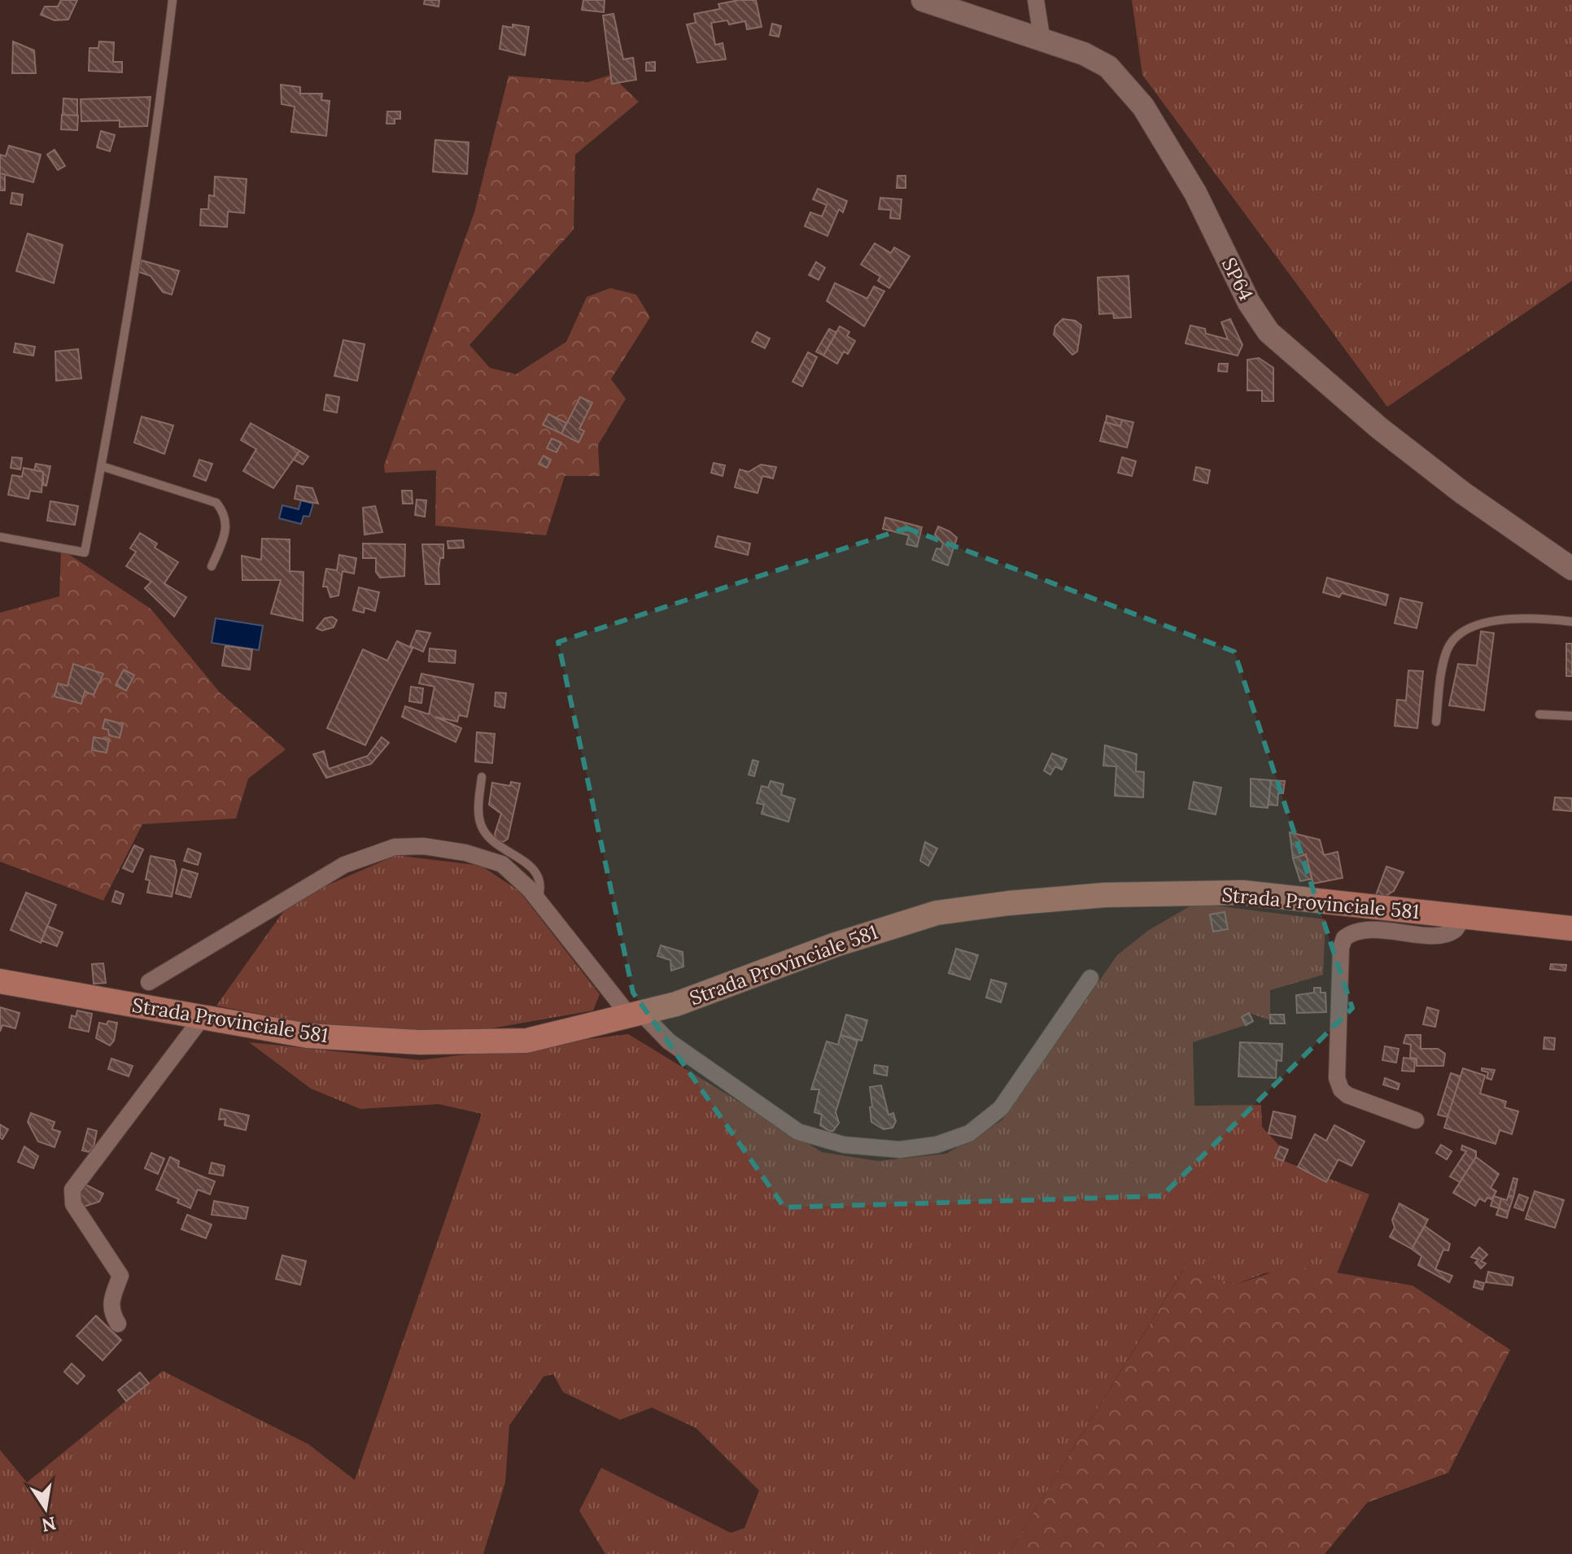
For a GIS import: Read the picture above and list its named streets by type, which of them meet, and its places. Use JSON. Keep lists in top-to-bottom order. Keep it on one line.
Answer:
{"streets":{"main road":["Strada Provinciale 581"],"street":["SP64"]},"north":"bottom"}
